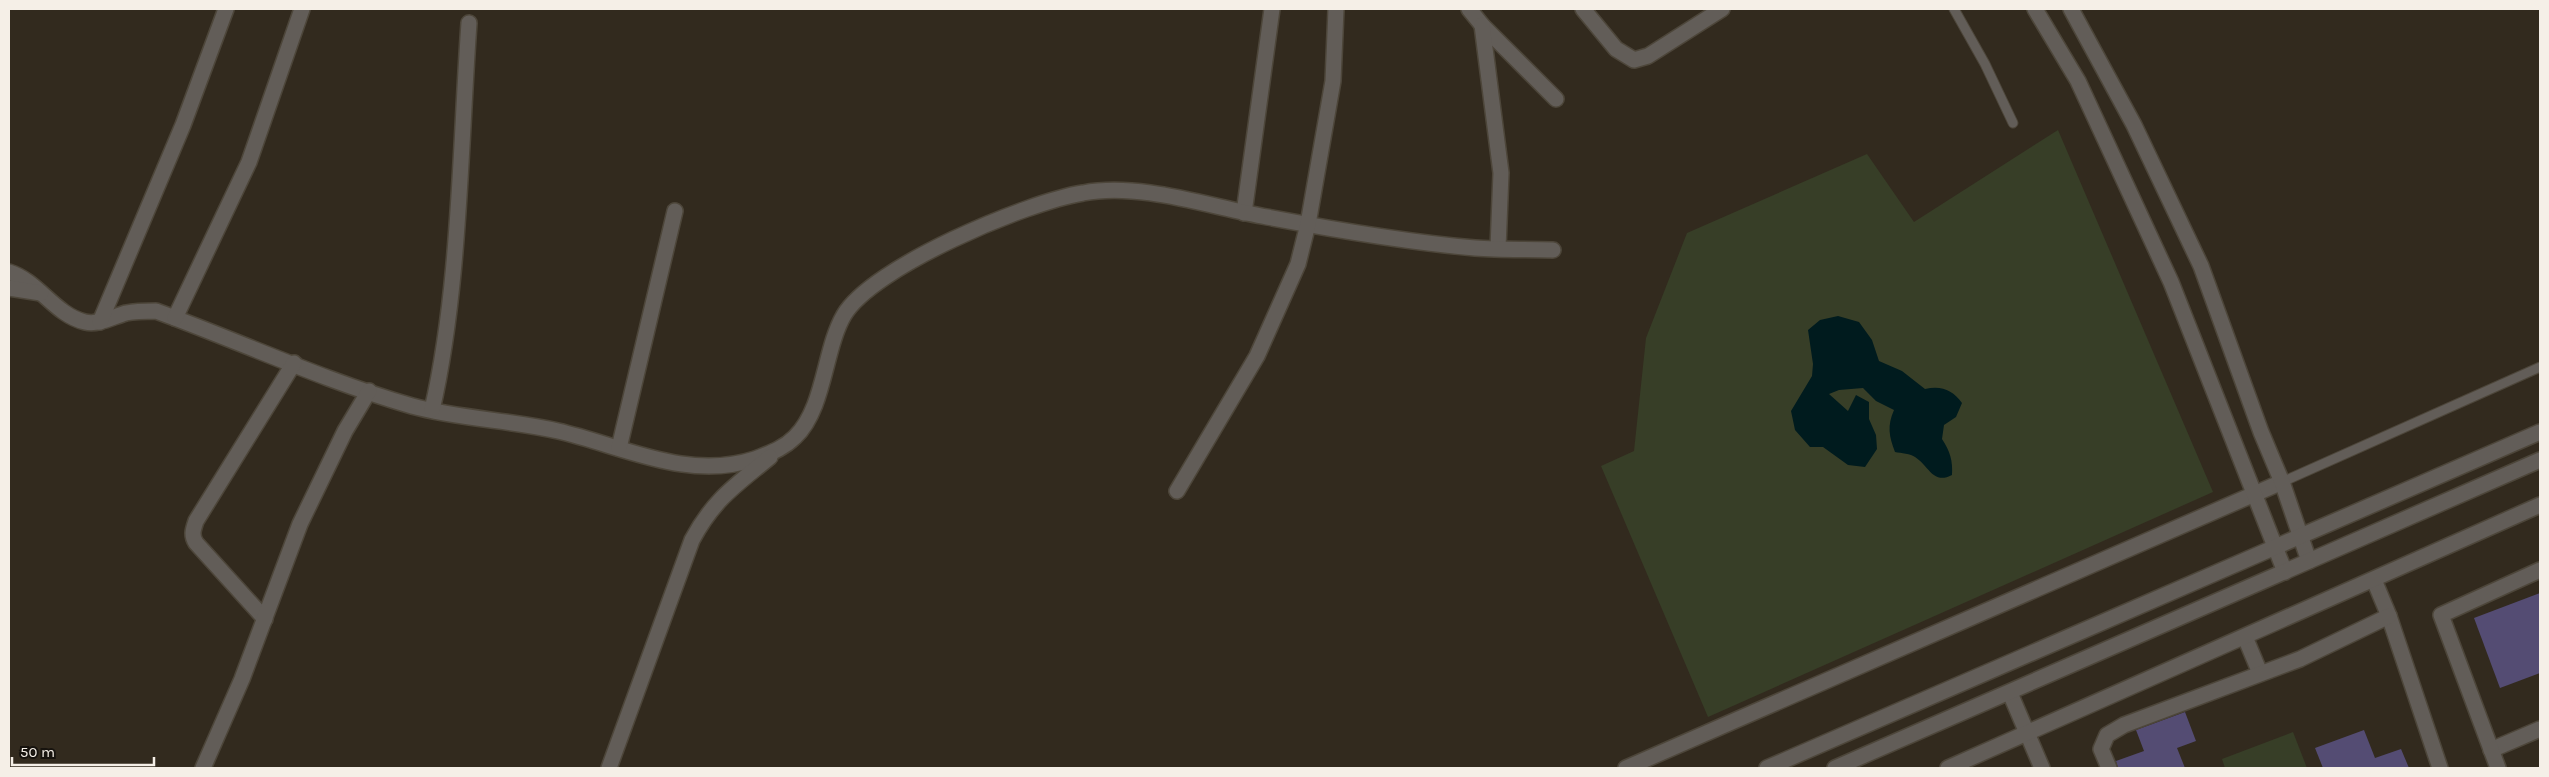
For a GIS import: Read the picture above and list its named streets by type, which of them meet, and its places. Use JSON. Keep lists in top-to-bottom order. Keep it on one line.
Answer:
{"scale_bar":"50 m"}
